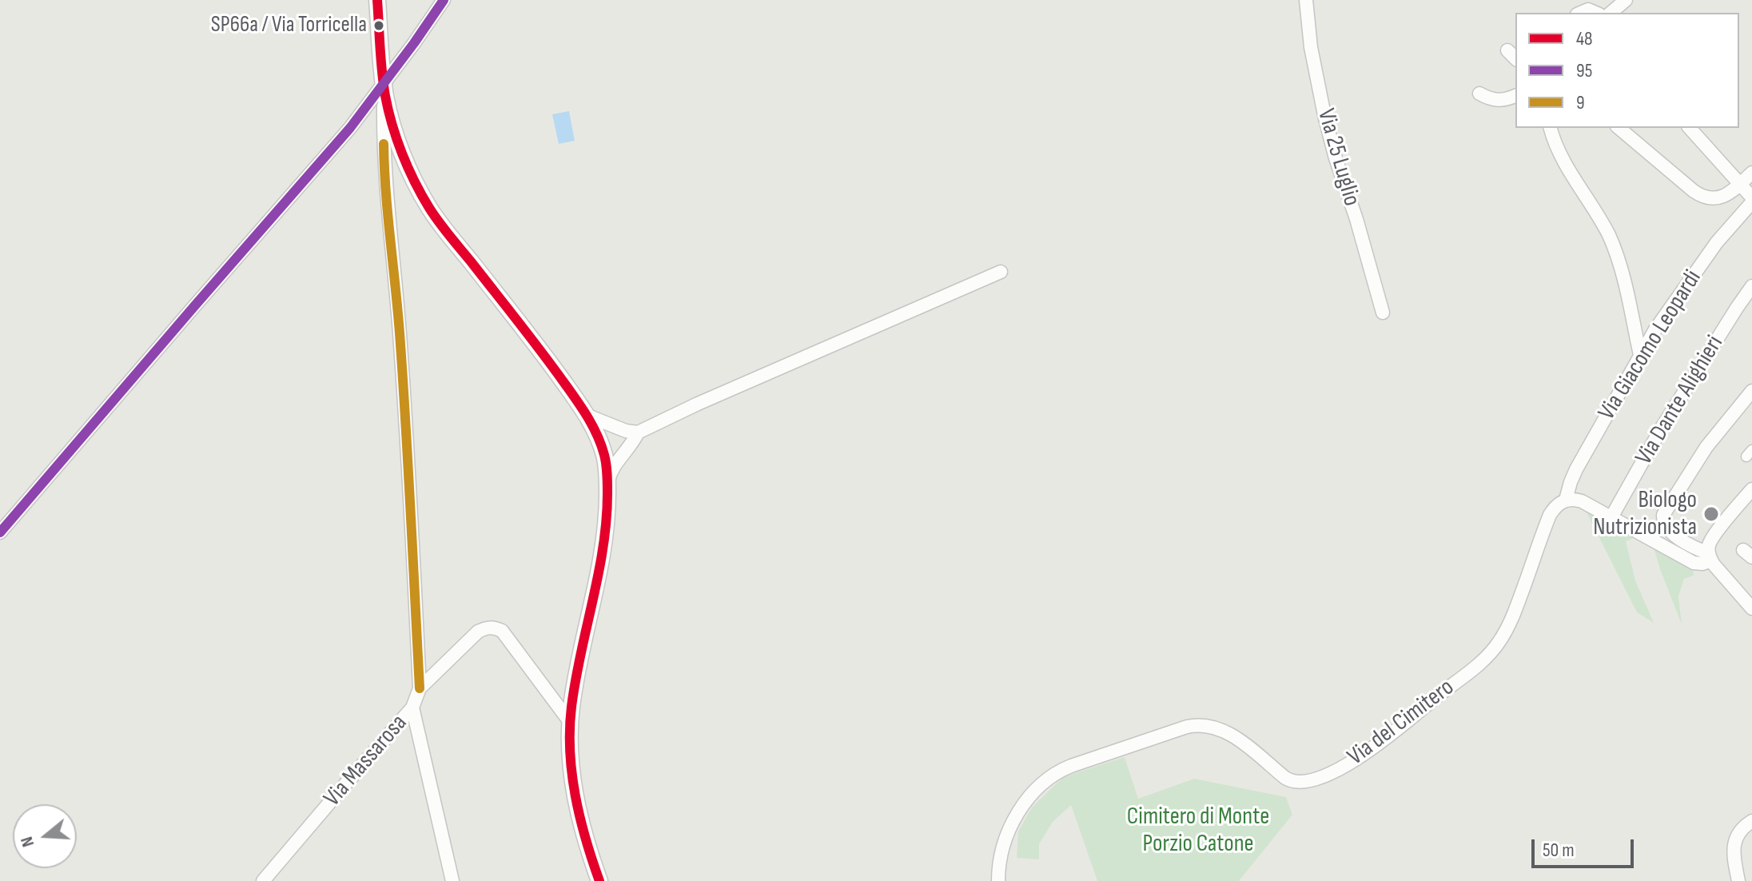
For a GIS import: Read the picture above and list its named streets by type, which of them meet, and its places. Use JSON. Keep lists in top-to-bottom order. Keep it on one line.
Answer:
{"streets":{"street":["Via 25 Luglio","Via Giacomo Leopardi","Via Dante Alighieri","Via del Cimitero","Via Massarosa"]},"crossings":[["Via Giacomo Leopardi","Via del Cimitero"]],"parks":["Cimitero di Monte Porzio Catone"],"places":["SP66a / Via Torricella","Biologo Nutrizionista"],"lines":["transit line 48","transit line 95","transit line 9"],"legend":["48","95","9"],"scale_bar":"50 m","north":"left"}
